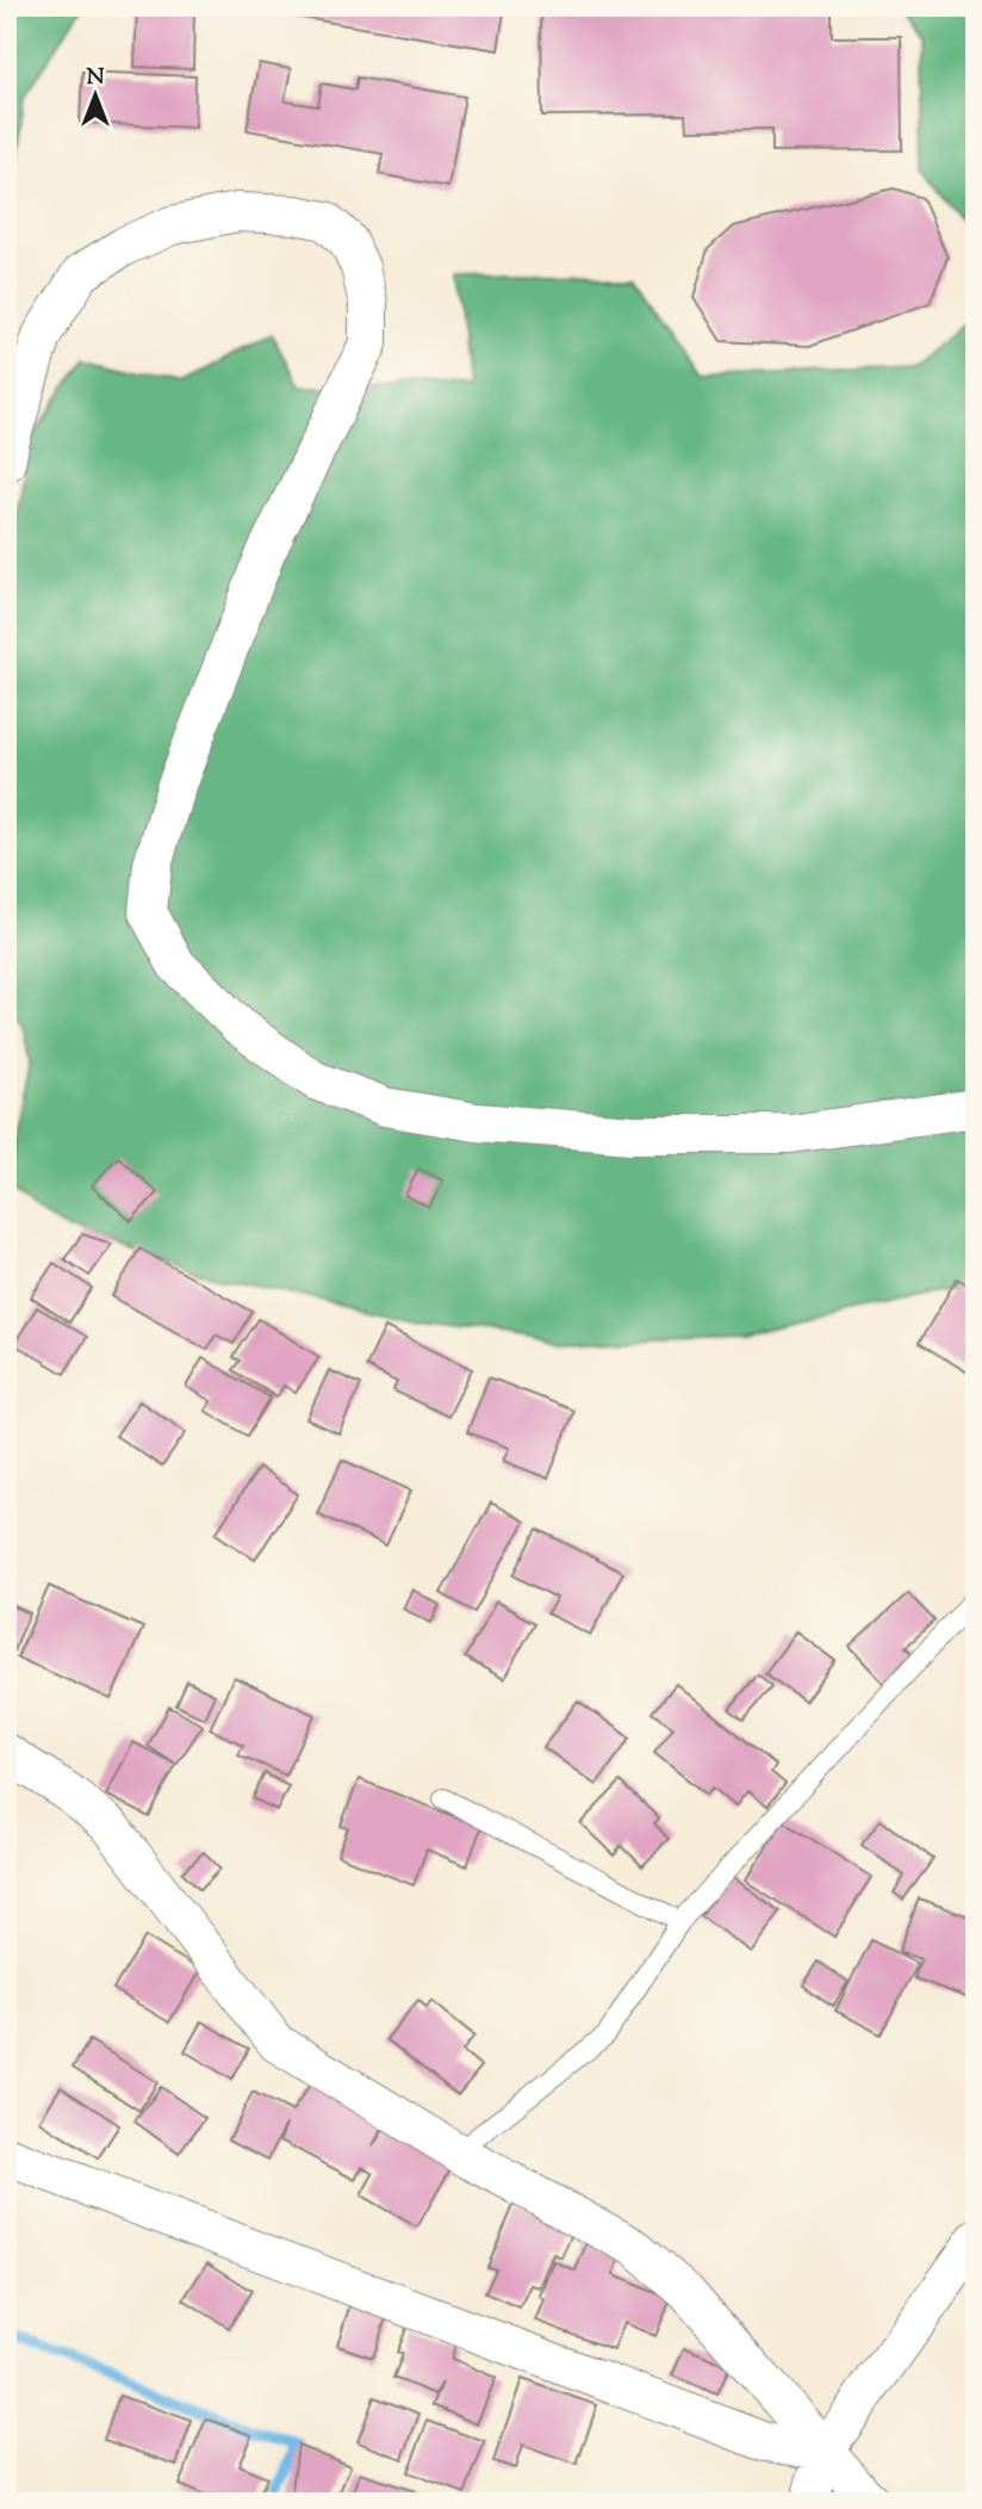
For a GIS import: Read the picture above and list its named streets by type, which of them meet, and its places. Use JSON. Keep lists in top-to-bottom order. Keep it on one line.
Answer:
{"north":"top"}
